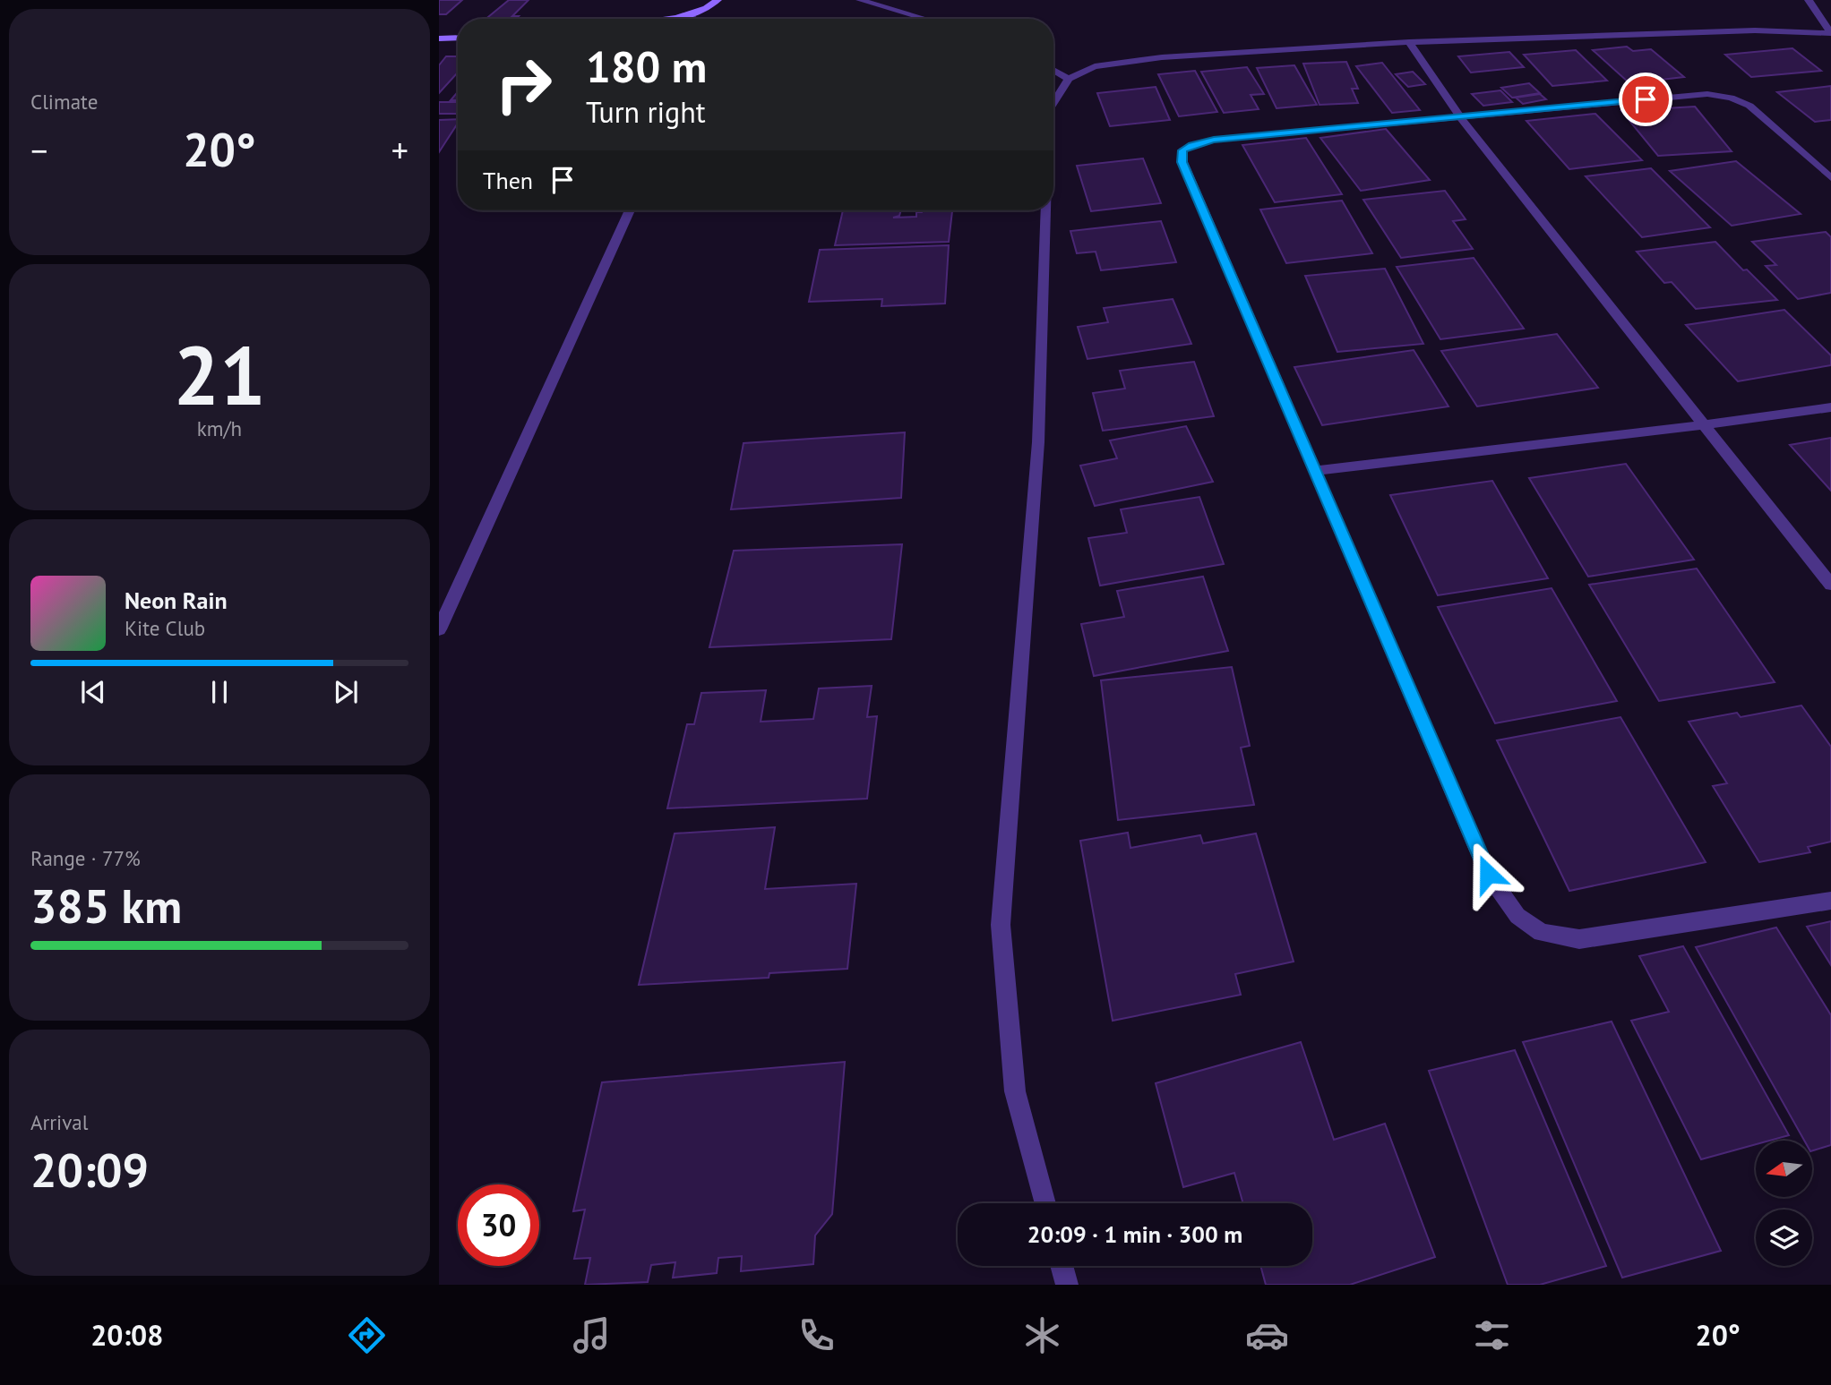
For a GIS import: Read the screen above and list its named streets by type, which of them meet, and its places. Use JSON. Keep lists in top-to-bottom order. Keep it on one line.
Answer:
{"north":"left","page":{"tile":["Climate",["21","km/h"],["Range · 77%","385 km"],["Arrival","20:09"]],"turn":["180 m","Turn right"],"heat":["−","20°","+"],"then":"Then","song":["Neon Rain","Kite Club"],"limit":"30","trip":"20:09 · 1 min · 300 m","tabs":["20:08","20°"]}}
